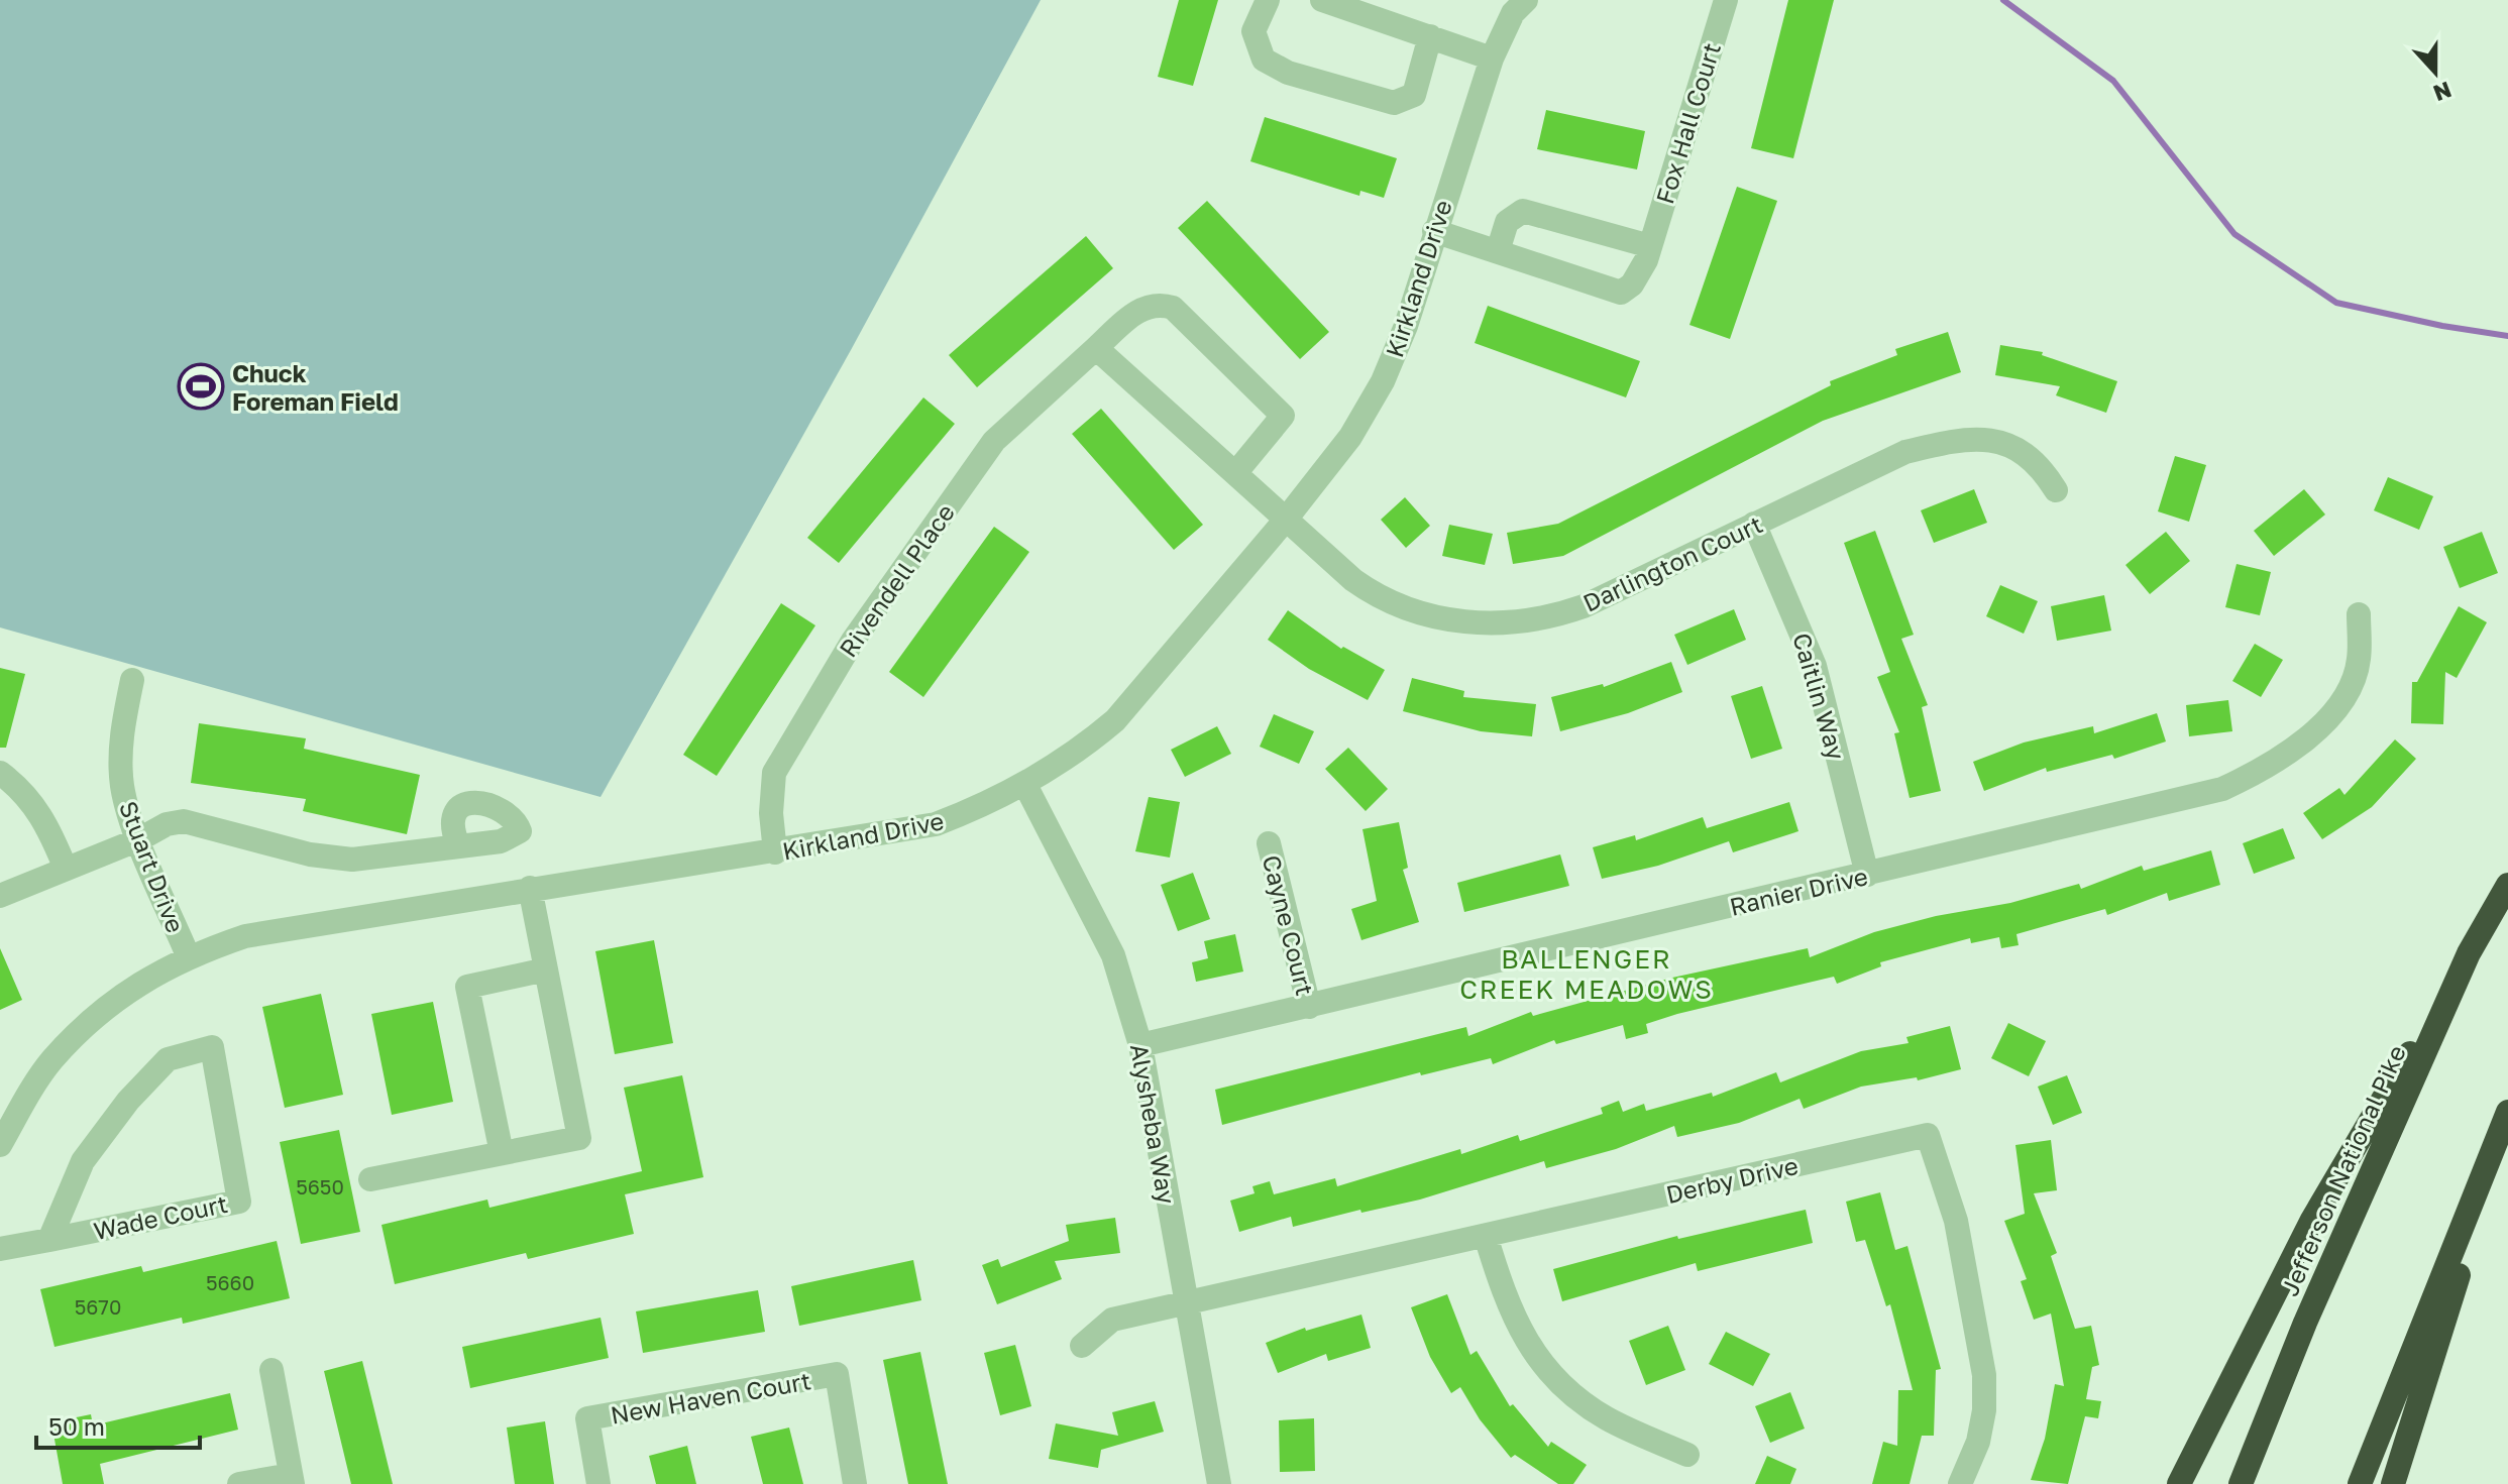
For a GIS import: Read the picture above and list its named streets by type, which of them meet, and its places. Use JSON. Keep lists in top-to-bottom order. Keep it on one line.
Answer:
{"streets":{"highway":["Jefferson National Pike"],"street":["Fox Hall Court","Kirkland Drive","Darlington Court","Rivendell Place","Caitlin Way","Stuart Drive","Ranier Drive","Cayne Court","Alysheba Way","Derby Drive","Wade Court","New Haven Court"]},"crossings":[["Fox Hall Court","Kirkland Drive"],["Kirkland Drive","Darlington Court"],["Kirkland Drive","Rivendell Place"],["Kirkland Drive","Stuart Drive"],["Kirkland Drive","Alysheba Way"],["Darlington Court","Caitlin Way"],["Caitlin Way","Ranier Drive"],["Ranier Drive","Cayne Court"],["Ranier Drive","Alysheba Way"],["Alysheba Way","Derby Drive"]],"districts":["BALLENGER CREEK MEADOWS"],"places":{"sports":["Chuck Foreman Field"]},"house_numbers":["5650","5660","5670"],"scale_bar":"50 m","north":"bottom"}
